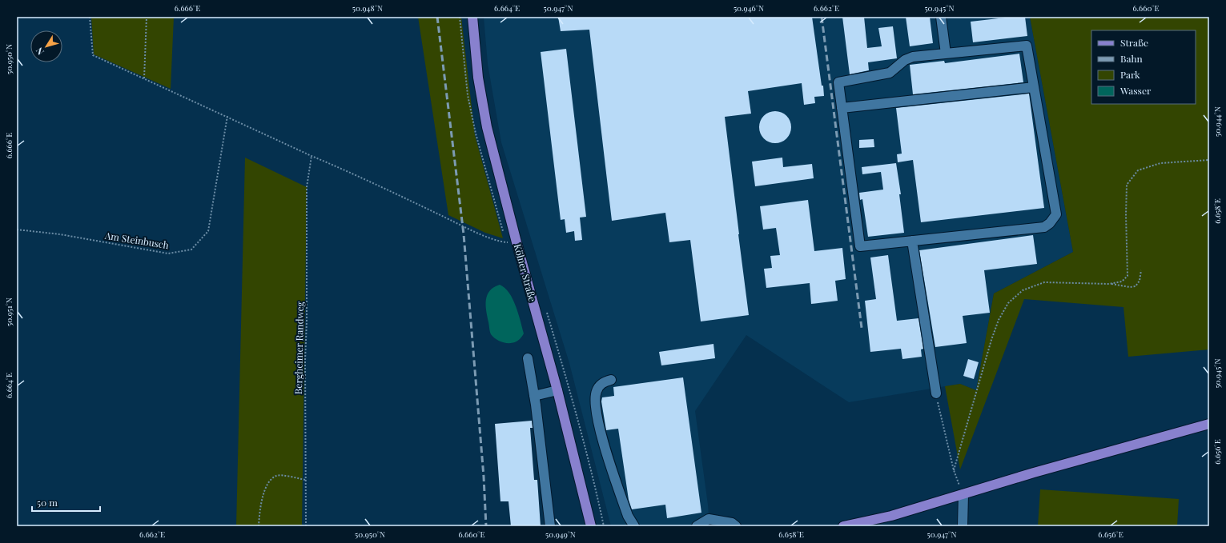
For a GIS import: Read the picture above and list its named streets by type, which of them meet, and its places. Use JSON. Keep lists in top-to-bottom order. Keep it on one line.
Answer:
{"streets":{"main road":["Kölner Straße"],"path":["Am Steinbusch","Bergheimer Randweg"]},"legend":["Straße","Bahn","Park","Wasser"],"scale_bar":"50 m","north":"bottom left","coordinates":["6.666°E","50.948°N","6.664°E","50.947°N","50.946°N","6.662°E","50.945°N","6.660°E","50.950°N","50.944°N","6.658°E","50.951°N","6.656°E","50.949°N"]}
